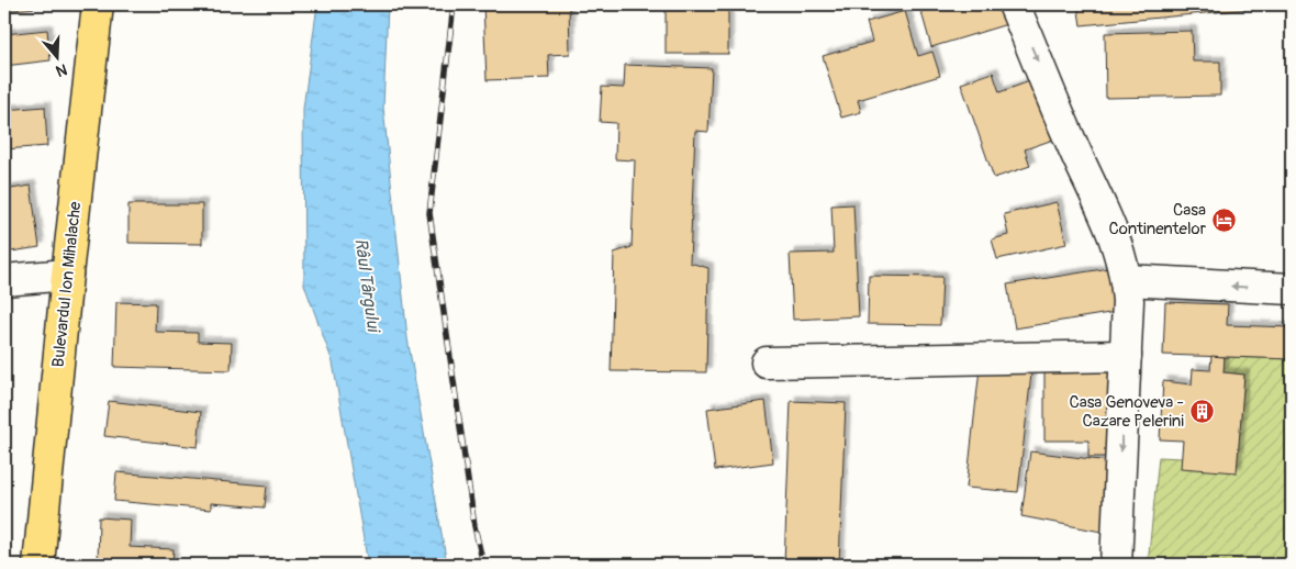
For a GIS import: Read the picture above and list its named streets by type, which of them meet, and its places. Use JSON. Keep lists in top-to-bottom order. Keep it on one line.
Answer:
{"streets":{"highway":["Bulevardul Ion Mihalache"]},"water":["Râul Târgului"],"places":{"hotel":["Casa Continentelor"],"building":["Casa Genoveva - Cazare Pelerini"]},"north":"bottom"}
